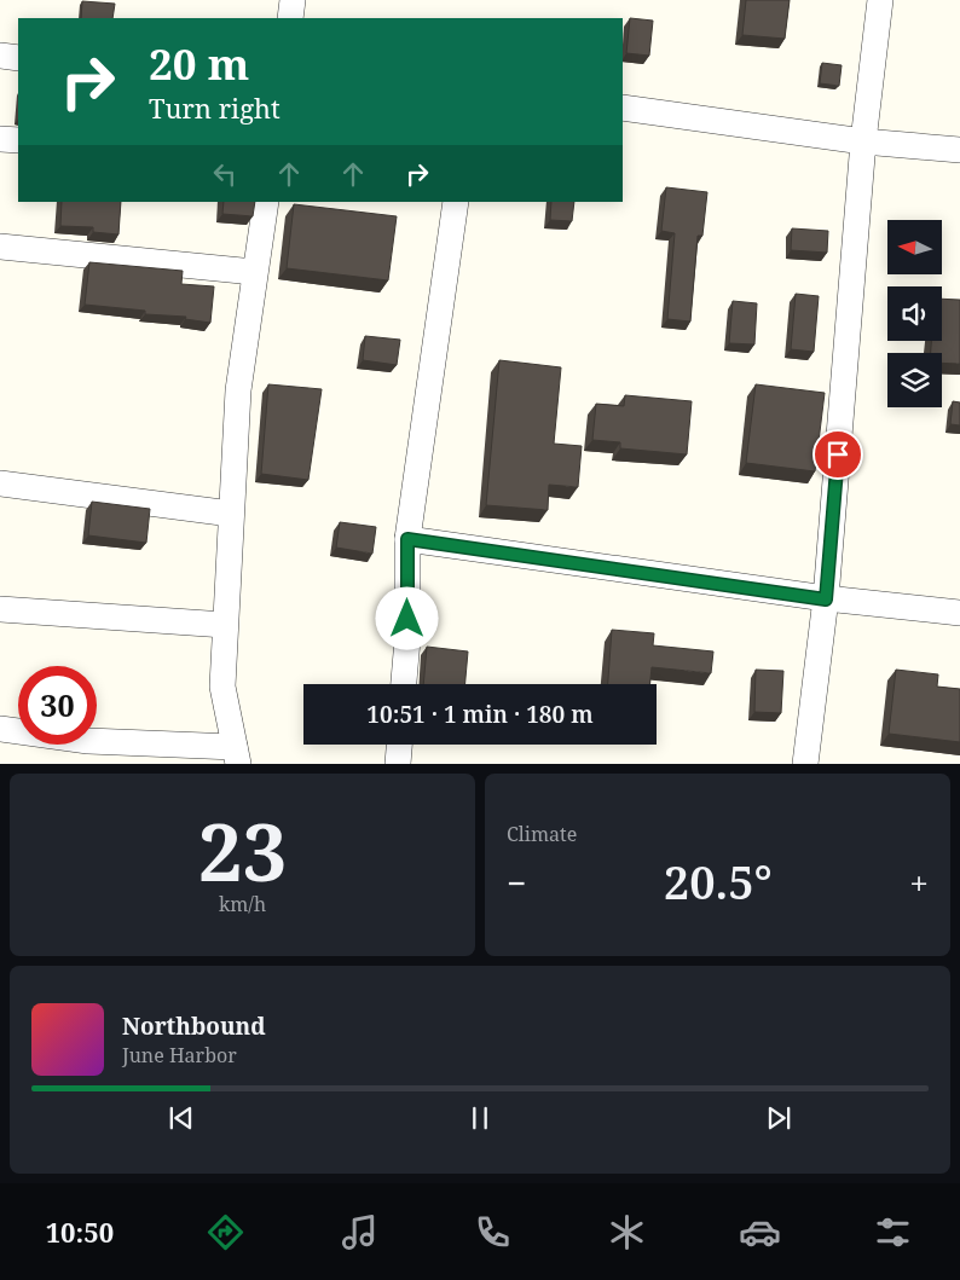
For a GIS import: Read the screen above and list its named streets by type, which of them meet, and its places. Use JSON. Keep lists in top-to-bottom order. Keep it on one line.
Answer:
{"north":"left","page":{"turn":["20 m","Turn right"],"limit":"30","trip":"10:51 · 1 min · 180 m","tile":[["23","km/h"],"Climate"],"heat":["−","20.5°","+"],"song":["Northbound","June Harbor"],"tabs":"10:50"}}
